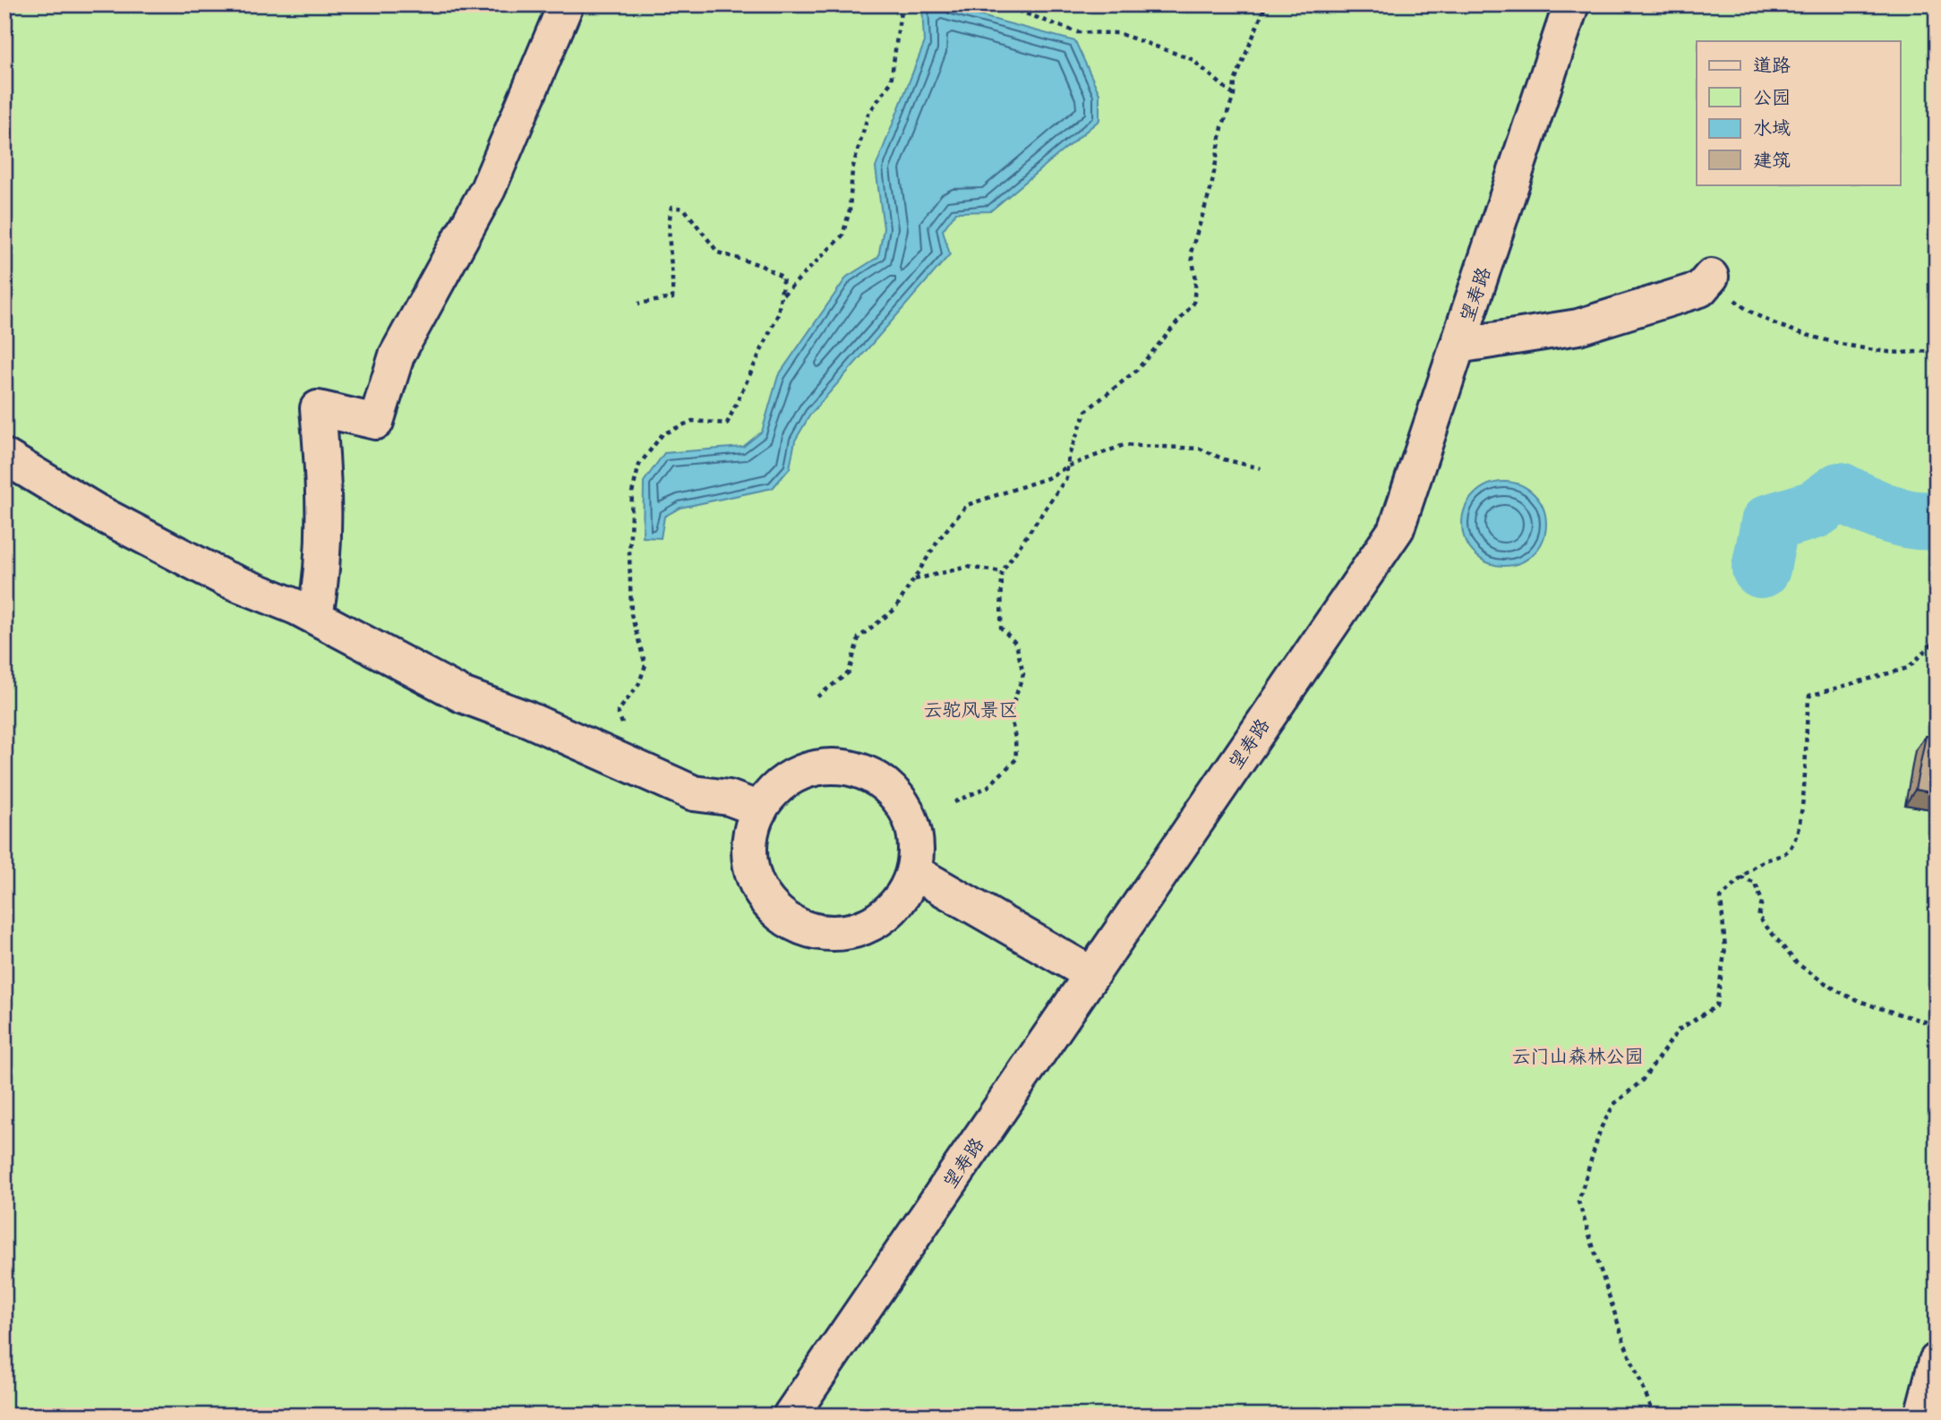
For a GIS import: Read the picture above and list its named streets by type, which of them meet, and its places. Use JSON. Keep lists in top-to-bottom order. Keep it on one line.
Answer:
{"streets":{"street":["望寿路"]},"parks":["云驼风景区","云门山森林公园"],"legend":["道路","公园","水域","建筑"]}
